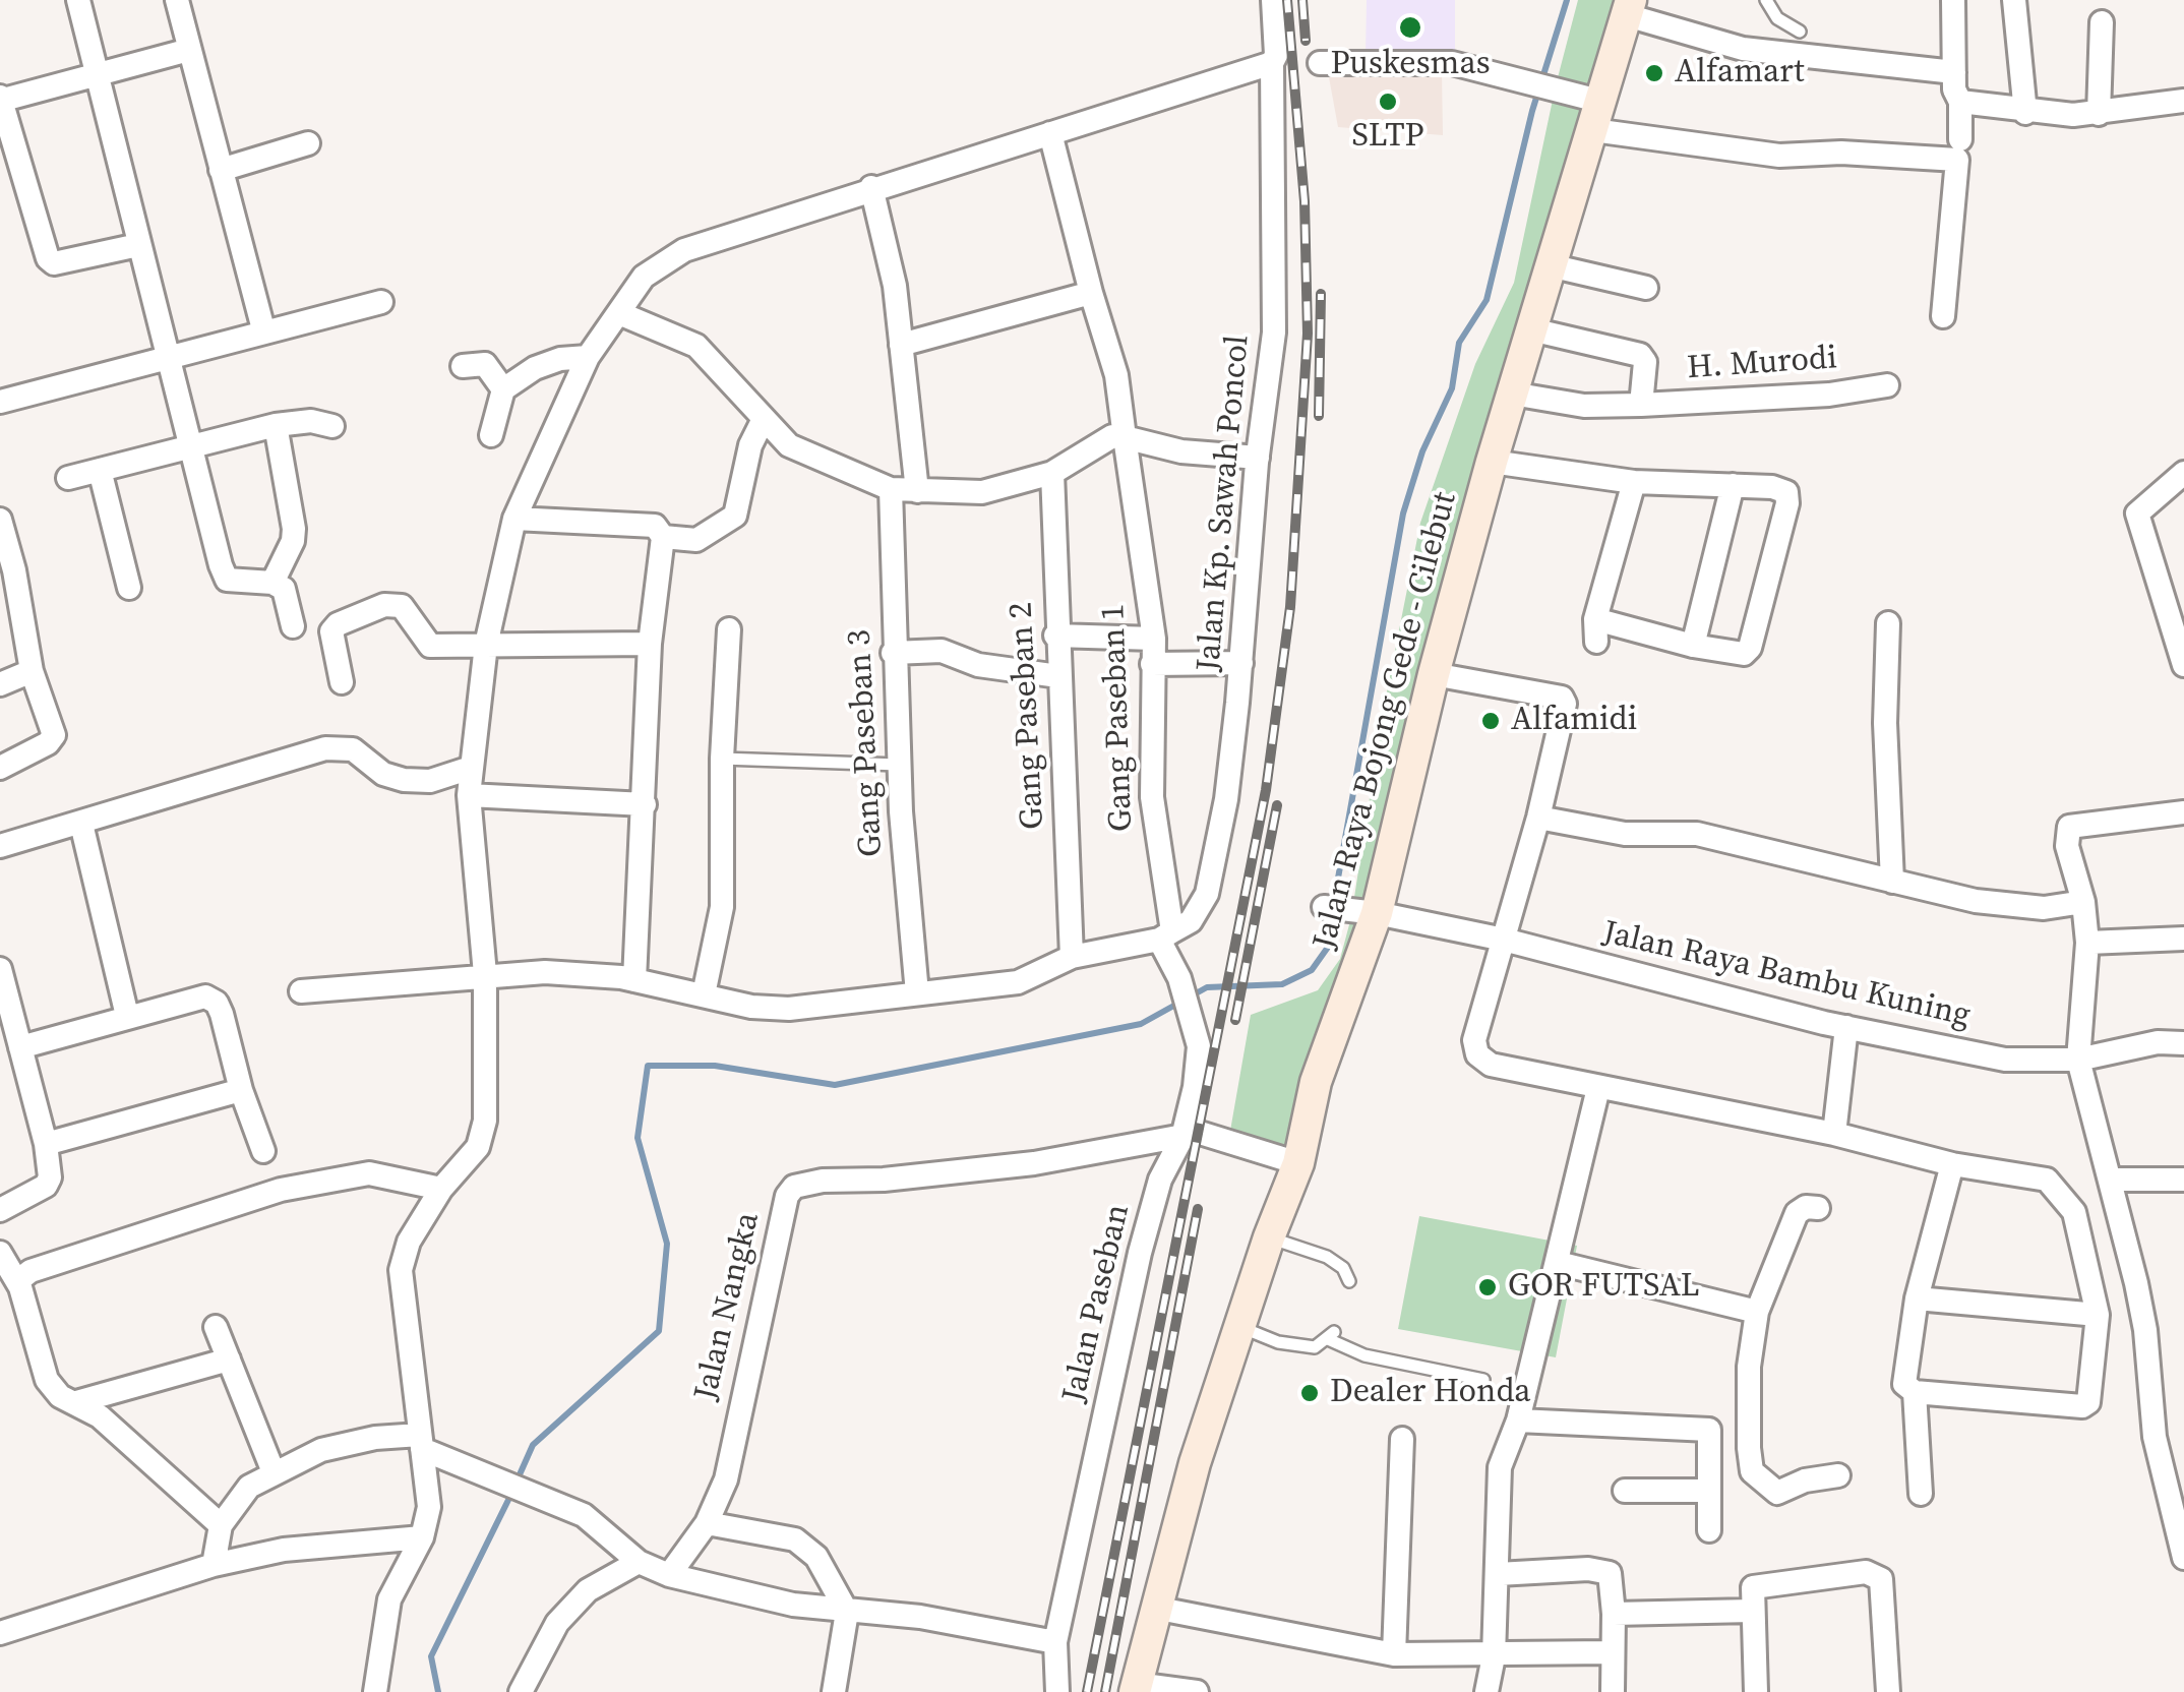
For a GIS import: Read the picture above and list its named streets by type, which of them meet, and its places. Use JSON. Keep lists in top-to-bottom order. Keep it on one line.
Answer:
{"streets":{"main road":["Jalan Raya Bojong Gede - Cilebut"],"street":["H. Murodi","Jalan Kp. Sawah Poncol","Gang Paseban 2","Gang Paseban 1","Gang Paseban 3","Jalan Raya Bambu Kuning","Jalan Paseban","Jalan Nangka"]},"crossings":[["H. Murodi","Jalan Raya Bojong Gede - Cilebut"],["Jalan Kp. Sawah Poncol","Gang Paseban 1"],["Jalan Kp. Sawah Poncol","Jalan Paseban"],["Gang Paseban 1","Jalan Paseban"],["Jalan Raya Bojong Gede - Cilebut","Jalan Raya Bambu Kuning"],["Jalan Paseban","Jalan Nangka"]],"places":["Puskesmas","Alfamart","SLTP","Alfamidi","GOR FUTSAL","Dealer Honda"]}
